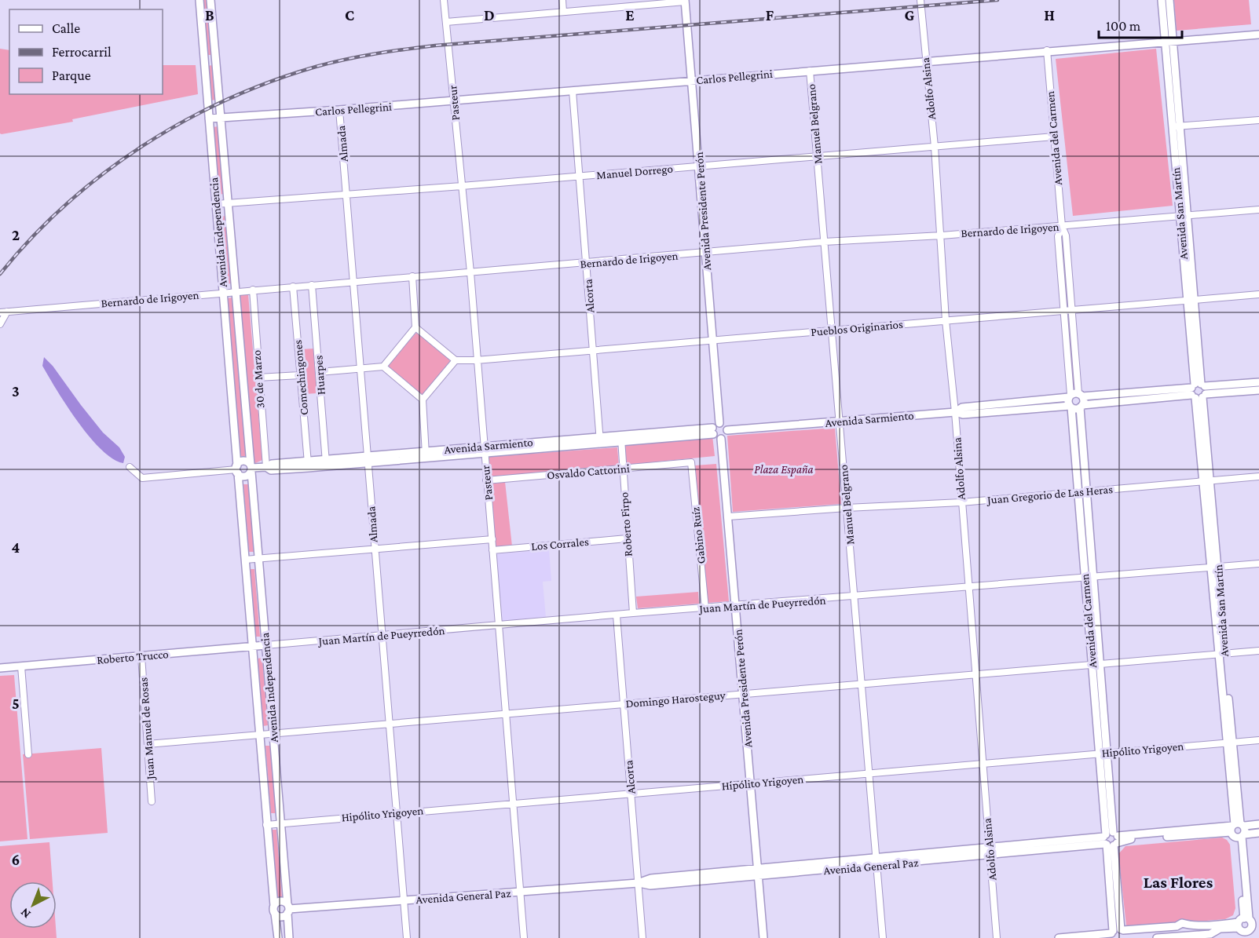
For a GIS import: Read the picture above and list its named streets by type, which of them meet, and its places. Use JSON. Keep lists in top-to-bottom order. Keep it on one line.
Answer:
{"streets":{"main road":["Carlos Pellegrini","Avenida del Carmen","Avenida Presidente Perón","Avenida San Martín","Avenida Independencia","Avenida Sarmiento","Roberto Trucco","Avenida General Paz"],"street":["Adolfo Alsina","Pasteur","Manuel Belgrano","Almada","Manuel Dorrego","Bernardo de Irigoyen","Alcorta","Pueblos Originarios","Huarpes","Comechingones","30 de Marzo","Osvaldo Cattorini","Juan Gregorio de Las Heras","Roberto Firpo","Gabino Ruíz","Los Corrales","Juan Martín de Pueyrredón","Domingo Harosteguy","Juan Manuel de Rosas","Hipólito Yrigoyen"]},"crossings":[["Carlos Pellegrini","Adolfo Alsina"],["Carlos Pellegrini","Pasteur"],["Carlos Pellegrini","Manuel Belgrano"],["Carlos Pellegrini","Avenida del Carmen"],["Carlos Pellegrini","Almada"],["Carlos Pellegrini","Avenida Presidente Perón"],["Carlos Pellegrini","Avenida San Martín"],["Carlos Pellegrini","Avenida Independencia"],["Carlos Pellegrini","Alcorta"],["Adolfo Alsina","Manuel Dorrego"],["Adolfo Alsina","Bernardo de Irigoyen"],["Adolfo Alsina","Pueblos Originarios"],["Adolfo Alsina","Avenida Sarmiento"],["Adolfo Alsina","Juan Gregorio de Las Heras"],["Adolfo Alsina","Juan Martín de Pueyrredón"],["Adolfo Alsina","Domingo Harosteguy"],["Adolfo Alsina","Hipólito Yrigoyen"],["Adolfo Alsina","Avenida General Paz"],["Pasteur","Manuel Dorrego"],["Pasteur","Bernardo de Irigoyen"],["Pasteur","Pueblos Originarios"],["Pasteur","Avenida Sarmiento"],["Pasteur","Osvaldo Cattorini"],["Pasteur","Los Corrales"],["Pasteur","Juan Martín de Pueyrredón"],["Pasteur","Domingo Harosteguy"],["Pasteur","Hipólito Yrigoyen"],["Pasteur","Avenida General Paz"],["Manuel Belgrano","Manuel Dorrego"],["Manuel Belgrano","Bernardo de Irigoyen"],["Manuel Belgrano","Pueblos Originarios"],["Manuel Belgrano","Avenida Sarmiento"],["Manuel Belgrano","Juan Gregorio de Las Heras"],["Manuel Belgrano","Juan Martín de Pueyrredón"],["Manuel Belgrano","Domingo Harosteguy"],["Manuel Belgrano","Hipólito Yrigoyen"],["Manuel Belgrano","Avenida General Paz"],["Avenida del Carmen","Manuel Dorrego"],["Avenida del Carmen","Bernardo de Irigoyen"],["Avenida del Carmen","Pueblos Originarios"],["Avenida del Carmen","Avenida Sarmiento"],["Avenida del Carmen","Juan Gregorio de Las Heras"],["Avenida del Carmen","Juan Martín de Pueyrredón"],["Avenida del Carmen","Domingo Harosteguy"],["Avenida del Carmen","Hipólito Yrigoyen"],["Avenida del Carmen","Avenida General Paz"],["Almada","Manuel Dorrego"],["Almada","Bernardo de Irigoyen"],["Almada","Avenida Sarmiento"],["Almada","Juan Martín de Pueyrredón"],["Almada","Domingo Harosteguy"],["Almada","Hipólito Yrigoyen"],["Almada","Avenida General Paz"],["Manuel Dorrego","Avenida Presidente Perón"],["Manuel Dorrego","Avenida Independencia"],["Manuel Dorrego","Alcorta"],["Avenida Presidente Perón","Bernardo de Irigoyen"],["Avenida Presidente Perón","Pueblos Originarios"],["Avenida Presidente Perón","Avenida Sarmiento"],["Avenida Presidente Perón","Juan Gregorio de Las Heras"],["Avenida Presidente Perón","Juan Martín de Pueyrredón"],["Avenida Presidente Perón","Domingo Harosteguy"],["Avenida Presidente Perón","Hipólito Yrigoyen"],["Avenida Presidente Perón","Avenida General Paz"],["Avenida San Martín","Bernardo de Irigoyen"],["Avenida San Martín","Pueblos Originarios"],["Avenida San Martín","Avenida Sarmiento"],["Avenida San Martín","Juan Gregorio de Las Heras"],["Avenida San Martín","Juan Martín de Pueyrredón"],["Avenida San Martín","Domingo Harosteguy"],["Avenida San Martín","Hipólito Yrigoyen"],["Avenida San Martín","Avenida General Paz"],["Bernardo de Irigoyen","Avenida Independencia"],["Bernardo de Irigoyen","Alcorta"],["Bernardo de Irigoyen","Huarpes"],["Bernardo de Irigoyen","Comechingones"],["Bernardo de Irigoyen","30 de Marzo"],["Avenida Independencia","Avenida Sarmiento"],["Avenida Independencia","Juan Martín de Pueyrredón"],["Avenida Independencia","Roberto Trucco"],["Avenida Independencia","Domingo Harosteguy"],["Avenida Independencia","Hipólito Yrigoyen"],["Avenida Independencia","Avenida General Paz"],["Alcorta","Pueblos Originarios"],["Alcorta","Avenida Sarmiento"],["Alcorta","Juan Martín de Pueyrredón"],["Alcorta","Domingo Harosteguy"],["Alcorta","Hipólito Yrigoyen"],["Alcorta","Avenida General Paz"],["Huarpes","Avenida Sarmiento"],["Comechingones","Avenida Sarmiento"],["30 de Marzo","Avenida Sarmiento"],["Avenida Sarmiento","Roberto Firpo"],["Osvaldo Cattorini","Roberto Firpo"],["Osvaldo Cattorini","Gabino Ruíz"],["Roberto Firpo","Los Corrales"],["Roberto Firpo","Juan Martín de Pueyrredón"],["Gabino Ruíz","Juan Martín de Pueyrredón"],["Juan Martín de Pueyrredón","Roberto Trucco"],["Roberto Trucco","Juan Manuel de Rosas"],["Domingo Harosteguy","Juan Manuel de Rosas"]],"districts":["Las Flores"],"parks":["Plaza España"],"legend":["Calle","Ferrocarril","Parque"],"scale_bar":"100 m","north":"bottom left","grid":{"columns":["B","C","D","E","F","G","H"],"rows":["2","3","4","5","6"]}}
